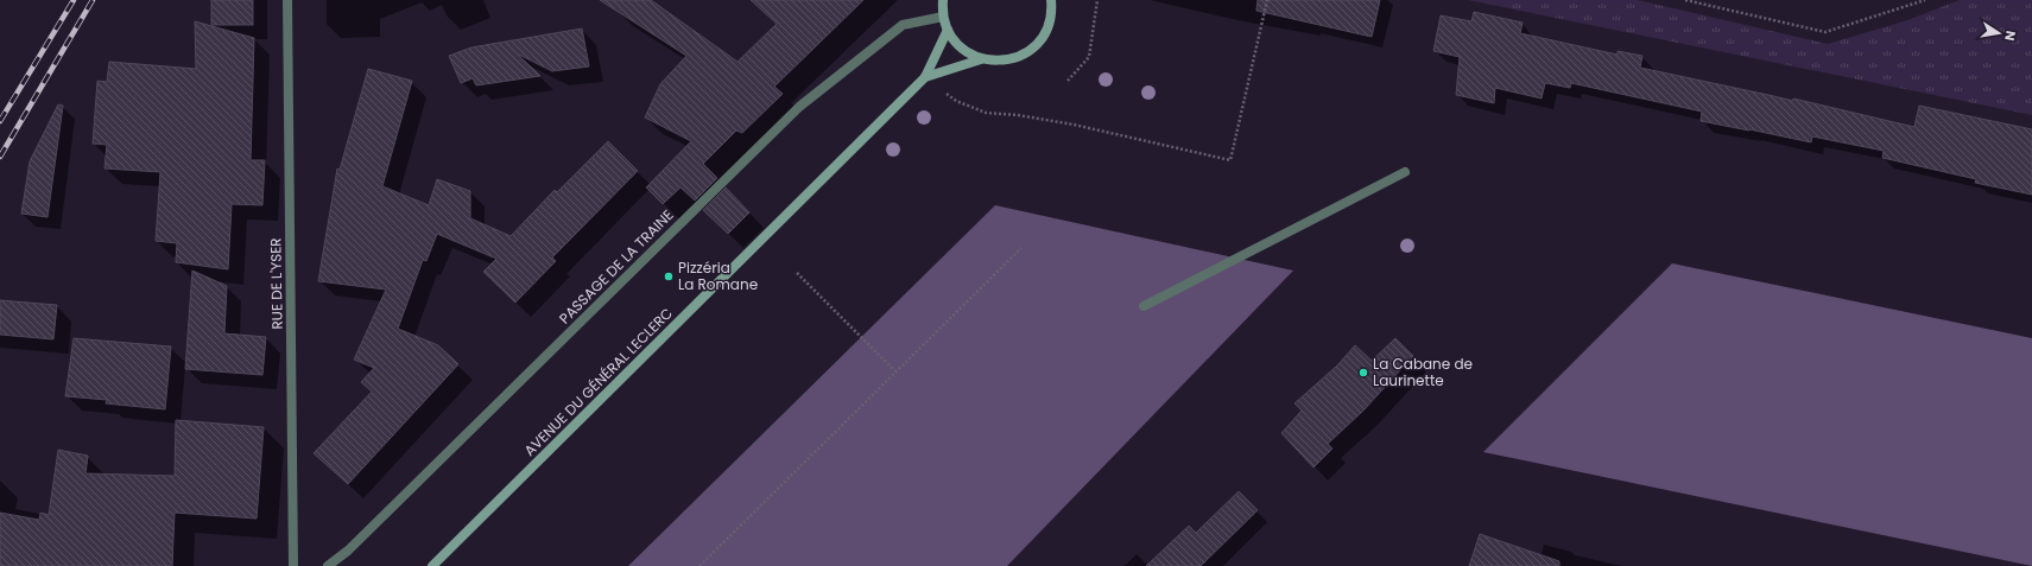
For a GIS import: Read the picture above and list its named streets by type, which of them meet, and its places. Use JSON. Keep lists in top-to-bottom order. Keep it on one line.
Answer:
{"streets":{"main road":["AVENUE DU GÉNÉRAL LECLERC"],"street":["PASSAGE DE LA TRAINE","RUE DE L'YSER"]},"places":["Pizzéria La Romane","La Cabane de Laurinette"],"north":"right"}
